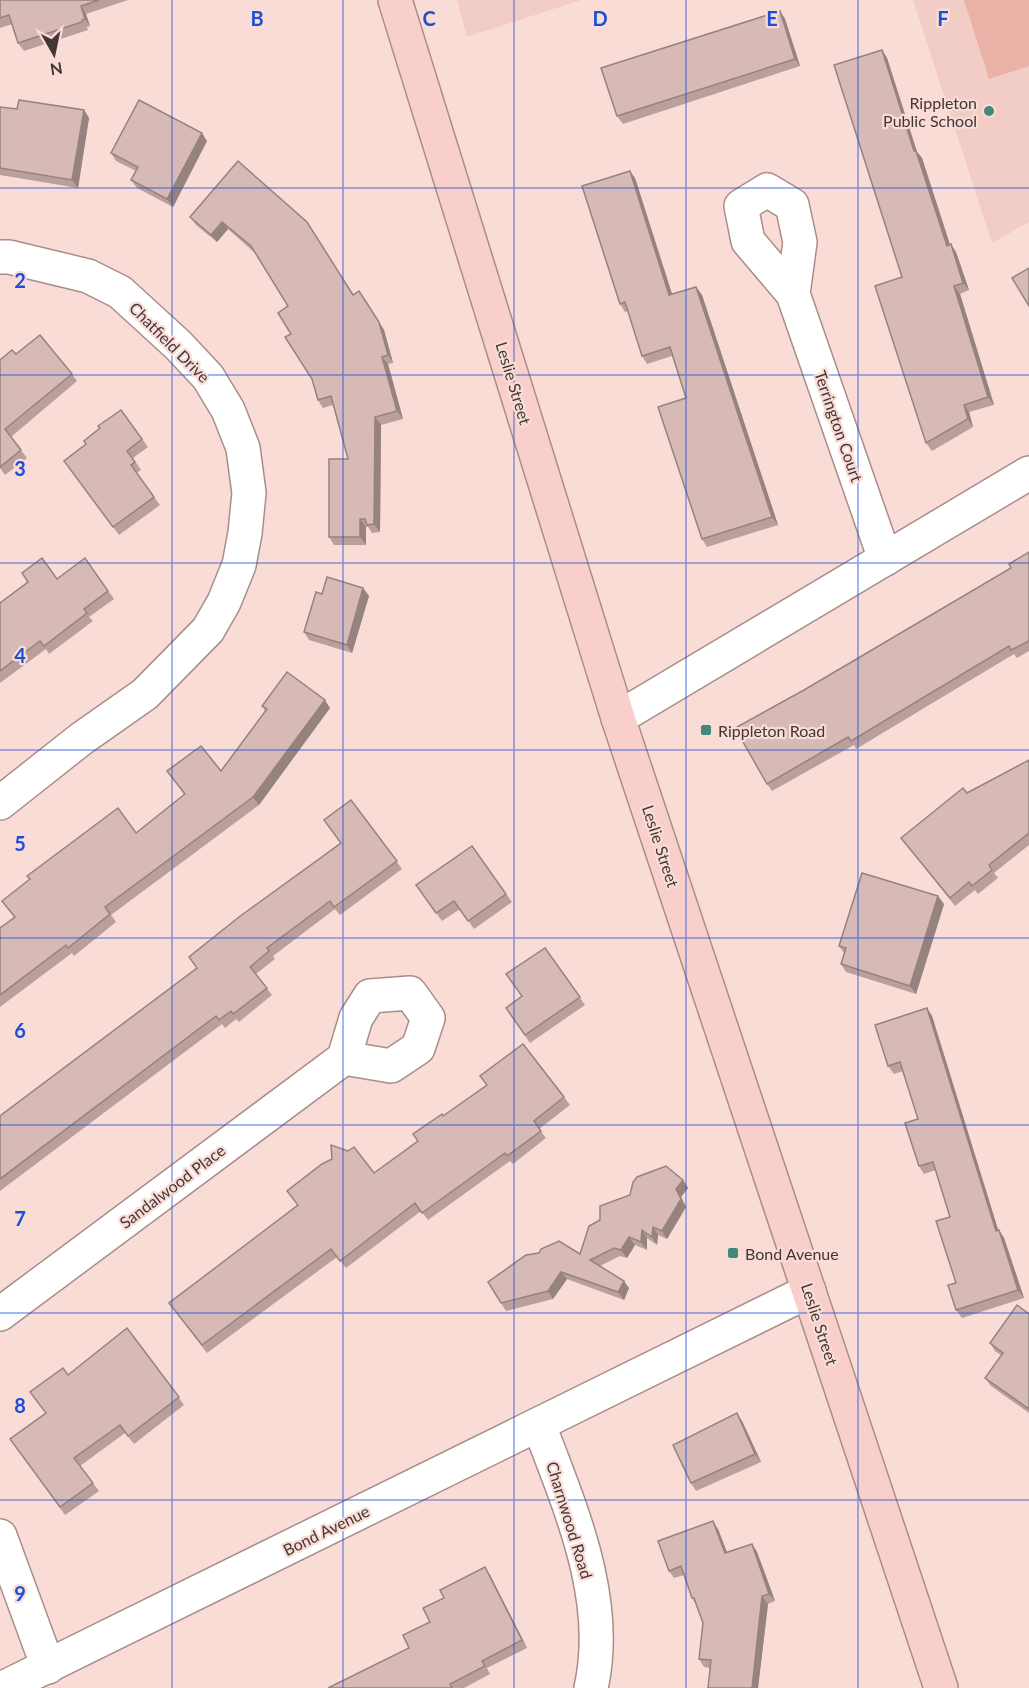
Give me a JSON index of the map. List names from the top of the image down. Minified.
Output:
{"streets":{"main road":["Leslie Street"],"street":["Chatfield Drive","Terrington Court","Sandalwood Place","Charnwood Road","Bond Avenue"]},"crossings":[["Leslie Street","Bond Avenue"],["Charnwood Road","Bond Avenue"]],"places":{"other":["Rippleton Public School"],"transit":["Rippleton Road","Bond Avenue"]},"north":"bottom","grid":{"columns":["B","C","D","E","F"],"rows":["2","3","4","5","6","7","8","9"]}}
